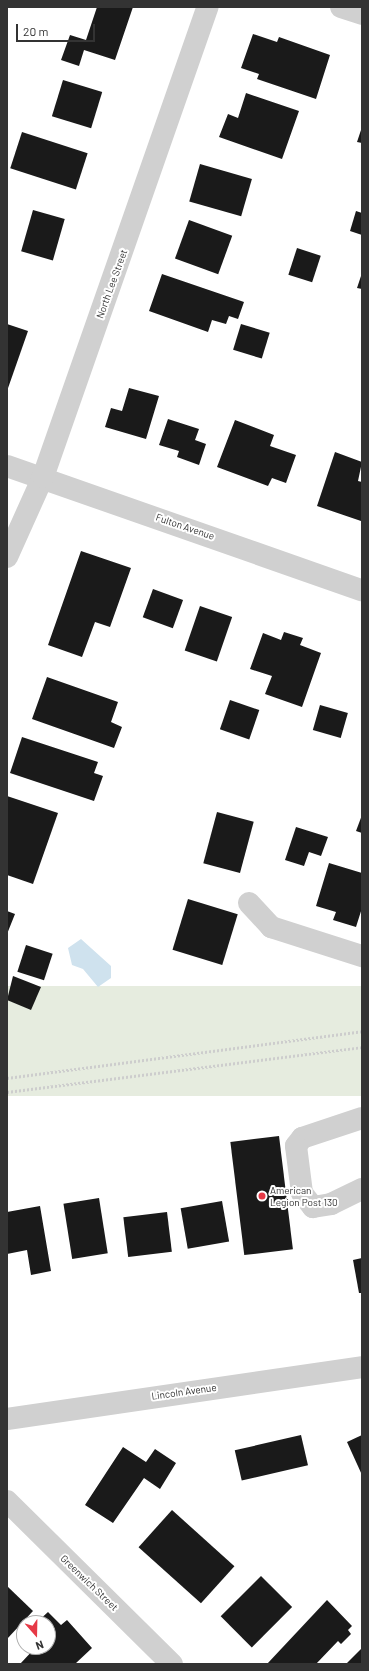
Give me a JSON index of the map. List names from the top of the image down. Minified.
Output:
{"streets":{"street":["North Lee Street","Fulton Avenue","Lincoln Avenue","Greenwich Street"]},"crossings":[["North Lee Street","Fulton Avenue"]],"places":["American Legion Post 130"],"scale_bar":"20 m","north":"bottom"}
